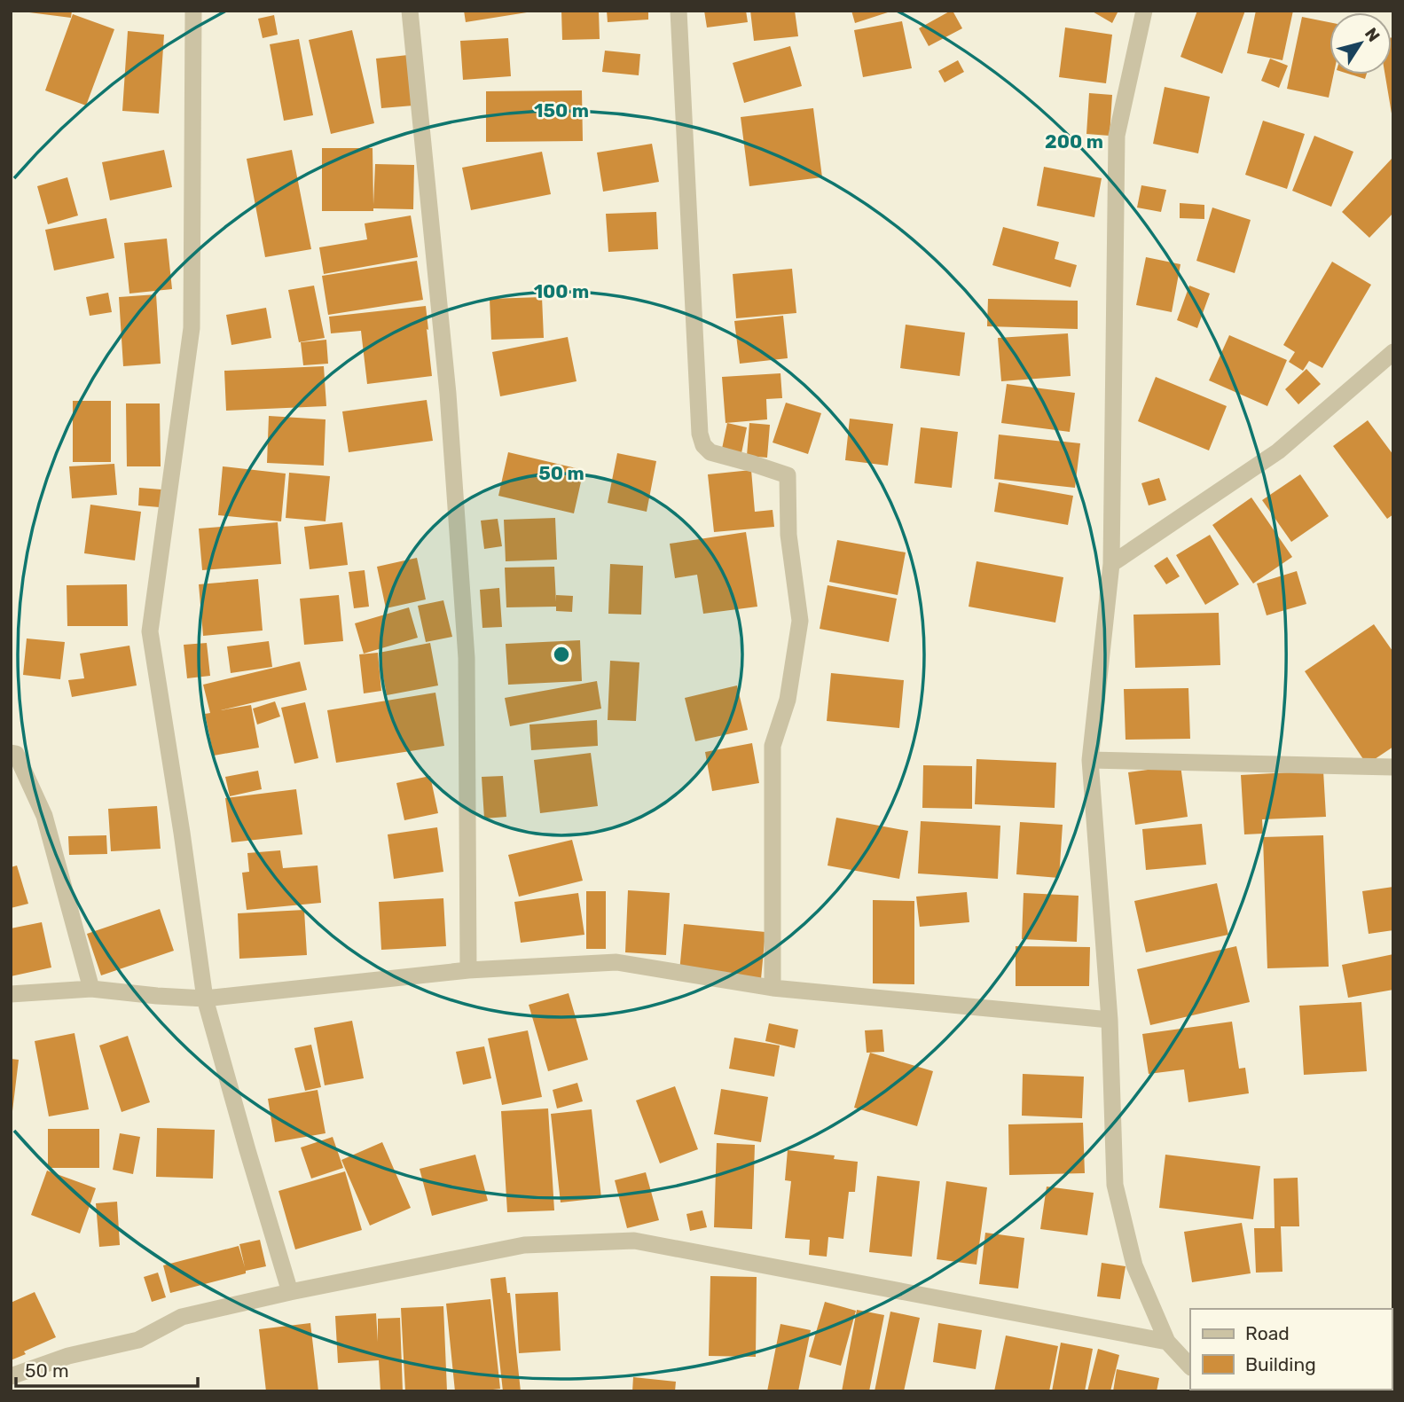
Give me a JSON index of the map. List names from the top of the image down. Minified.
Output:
{"legend":["Road","Building"],"scale_bar":"50 m","north":"top right","rings":["150 m","200 m","100 m","50 m"]}
